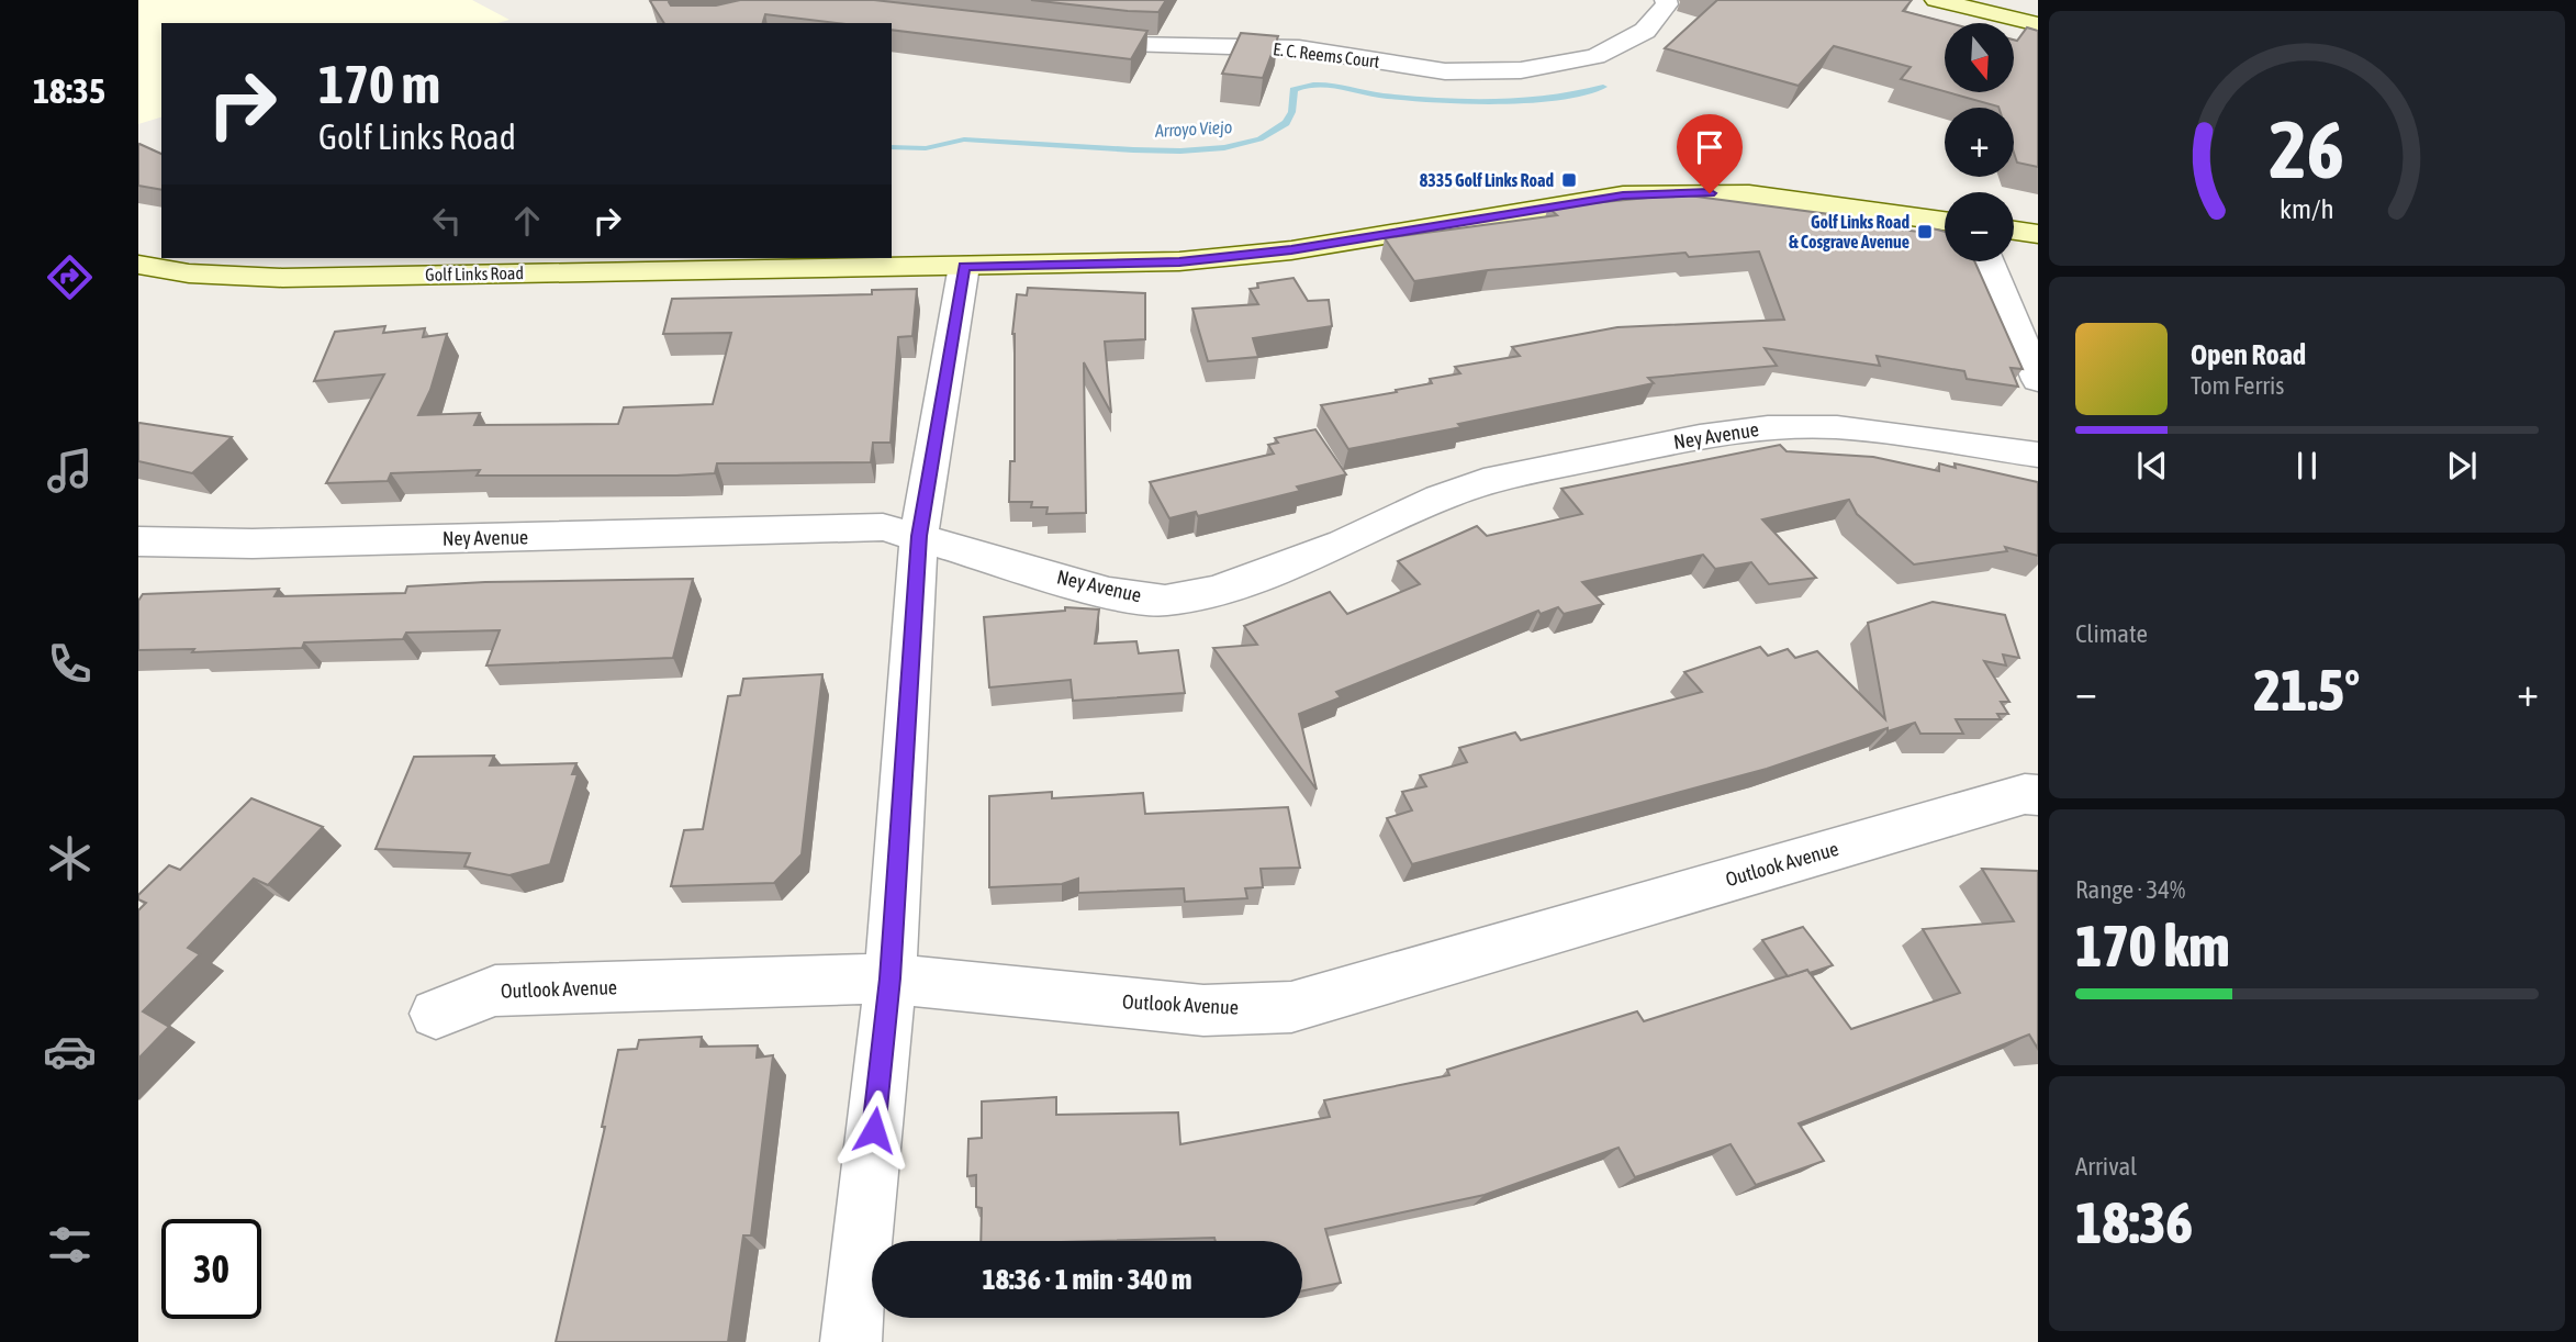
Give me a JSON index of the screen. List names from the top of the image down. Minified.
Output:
{"streets":{"street":["E. C. Reems Court","Golf Links Road","Ney Avenue","Outlook Avenue"]},"water":["Arroyo Viejo"],"places":{"transit":["8335 Golf Links Road","Golf Links Road & Cosgrave Avenue"]},"north":"bottom","page":{"tabs":"18:35","map_buttons":["+","−"],"turn":["170 m","Golf Links Road"],"song":["Open Road","Tom Ferris"],"tile":["Climate",["Range · 34%","170 km"],["Arrival","18:36"]],"heat":["−","21.5°","+"],"limit":"30","trip":"18:36 · 1 min · 340 m","gauge":["26","km/h"]}}
